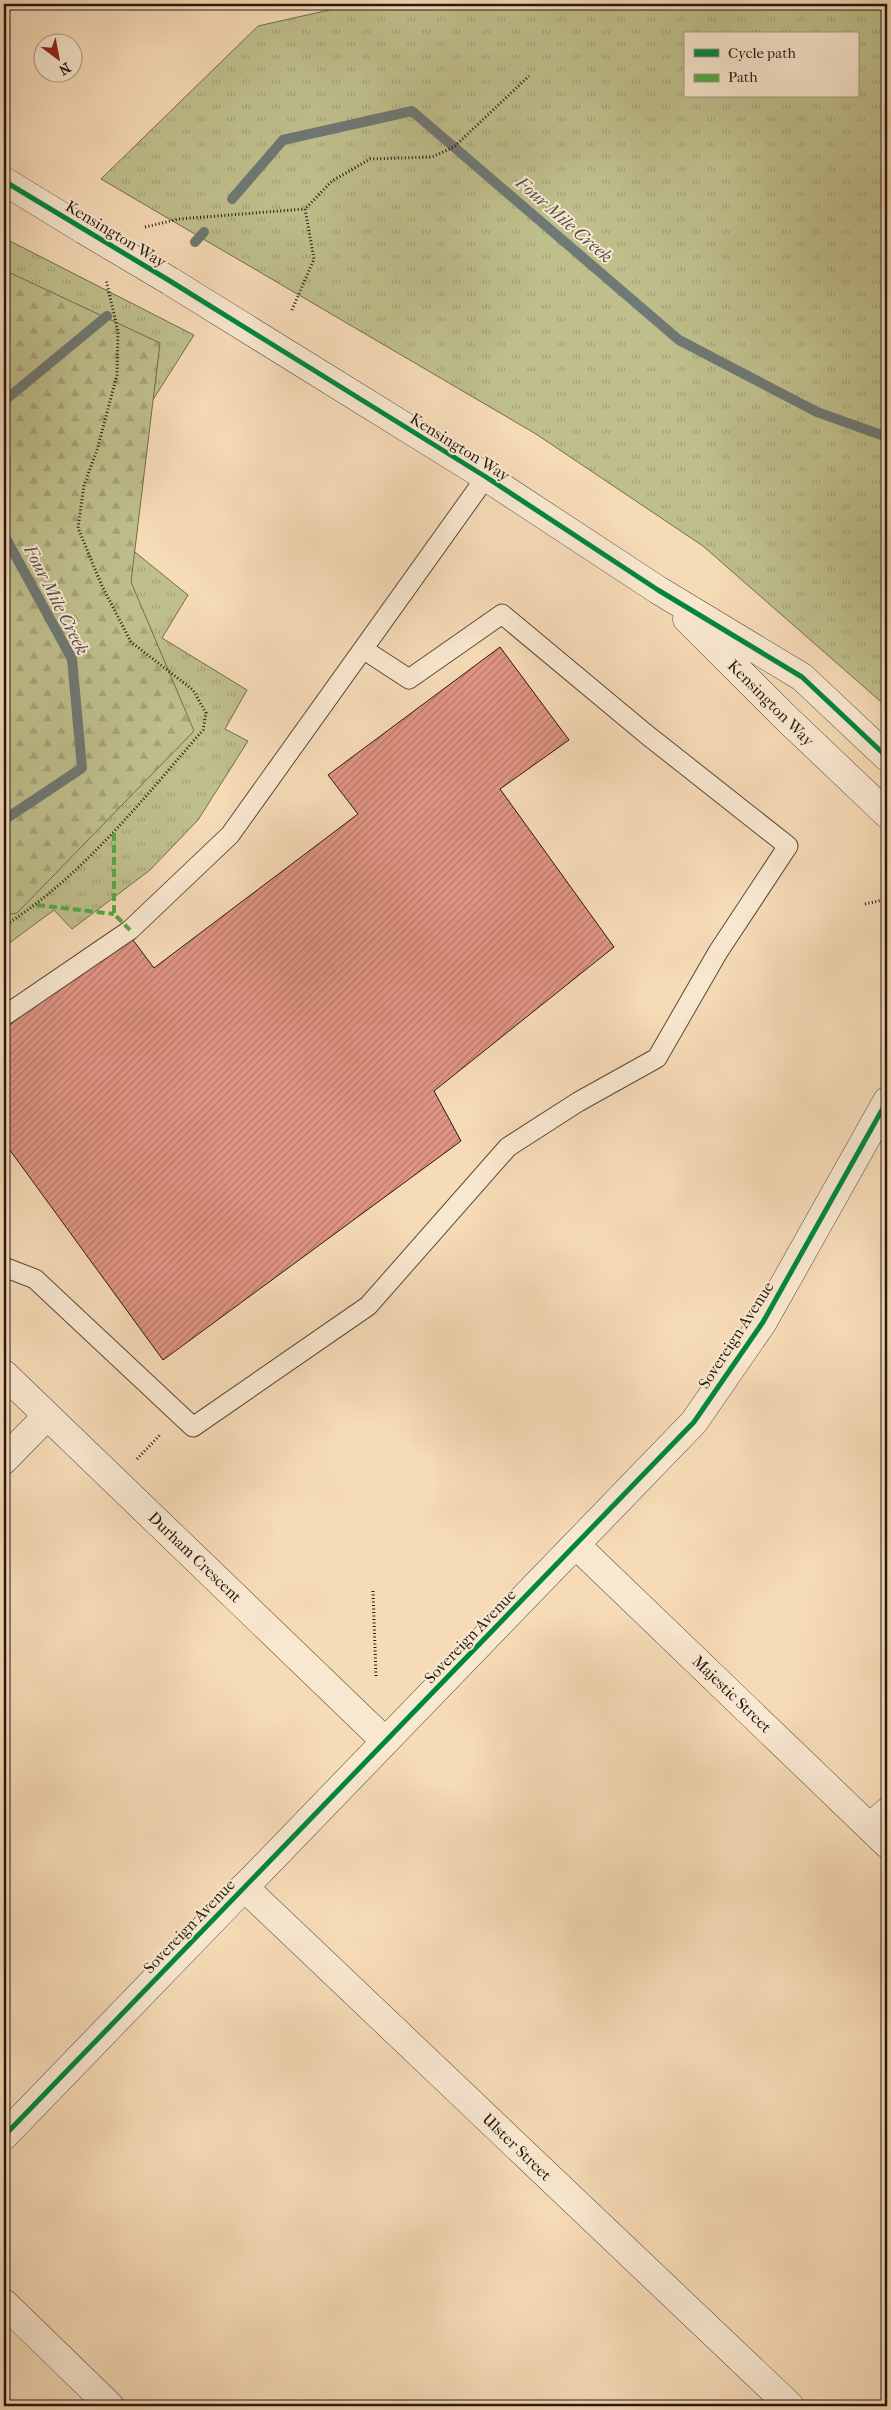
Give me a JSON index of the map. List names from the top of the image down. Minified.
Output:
{"streets":{"street":["Kensington Way","Sovereign Avenue","Durham Crescent","Majestic Street","Ulster Street"]},"crossings":[["Sovereign Avenue","Durham Crescent"],["Sovereign Avenue","Majestic Street"],["Sovereign Avenue","Ulster Street"]],"water":["Four Mile Creek"],"legend":["Cycle path","Path"],"north":"bottom right"}
